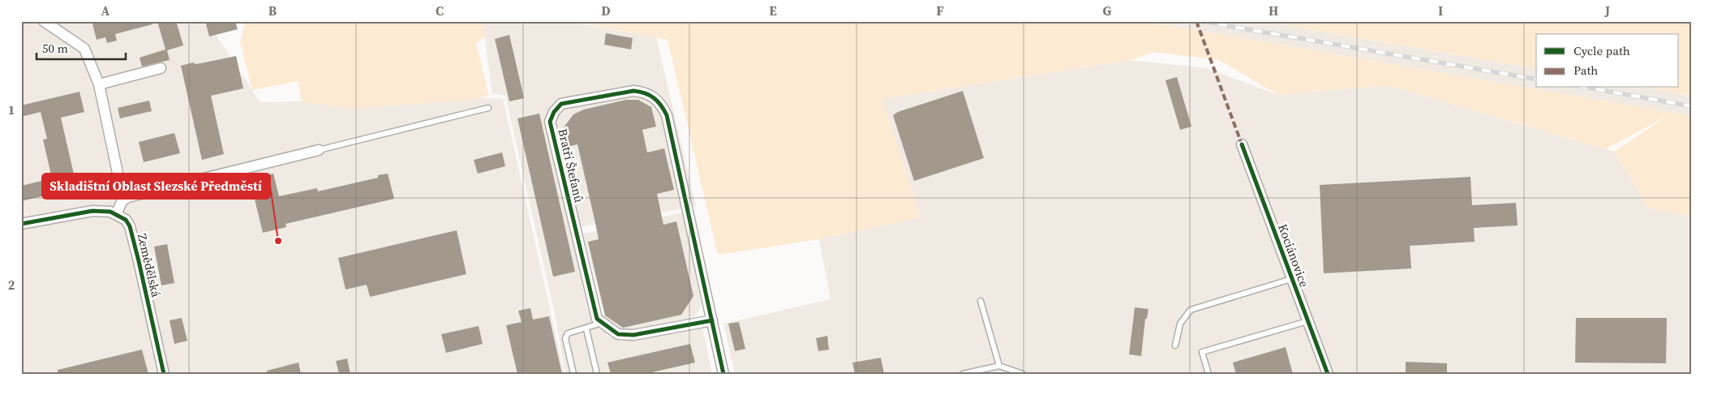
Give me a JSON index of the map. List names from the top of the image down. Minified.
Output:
{"streets":{"street":["Bratří Štefanů","Kociánovice","Zemědělská"]},"places":["Skladištní Oblast Slezské Předměstí"],"legend":["Cycle path","Path"],"scale_bar":"50 m","grid":{"columns":["A","B","C","D","E","F","G","H","I","J"],"rows":["1","2"]}}
